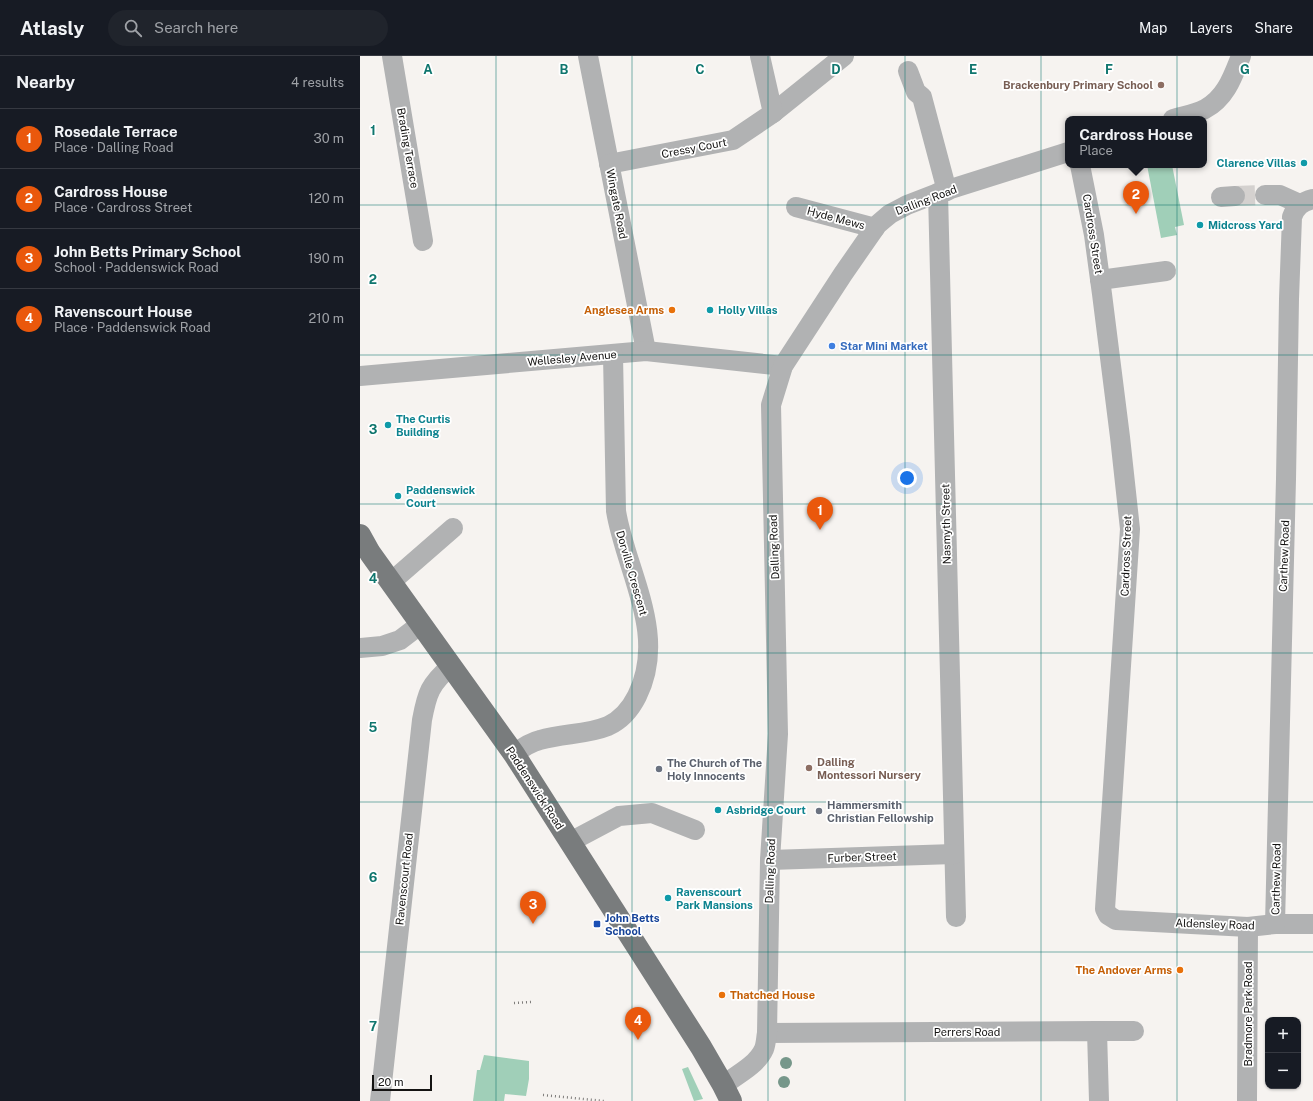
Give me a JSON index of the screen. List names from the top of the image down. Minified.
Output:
{"streets":{"main road":["Dalling Road","Paddenswick Road"],"street":["Brading Terrace","Cressy Court","Wingate Road","Hyde Mews","Cardross Street","Wellesley Avenue","Nasmyth Street","Carthew Road","Dorville Crescent","Furber Street","Ravenscourt Road","Aldensley Road","Bradmore Park Road","Perrers Road"]},"crossings":[["Cressy Court","Wingate Road"],["Dalling Road","Hyde Mews"],["Dalling Road","Wellesley Avenue"],["Dalling Road","Nasmyth Street"],["Dalling Road","Paddenswick Road"],["Dalling Road","Furber Street"],["Dalling Road","Perrers Road"],["Wingate Road","Wellesley Avenue"],["Cardross Street","Aldensley Road"],["Wellesley Avenue","Dorville Crescent"],["Nasmyth Street","Furber Street"],["Carthew Road","Aldensley Road"],["Dorville Crescent","Paddenswick Road"],["Paddenswick Road","Ravenscourt Road"],["Aldensley Road","Bradmore Park Road"]],"places":{"other":["Brackenbury Primary School","Clarence Villas","Midcross Yard","Anglesea Arms","Holly Villas","Star Mini Market","The Curtis Building","Paddenswick Court","Dalling Montessori Nursery","The Church of The Holy Innocents","Asbridge Court","Hammersmith Christian Fellowship","Ravenscourt Park Mansions","The Andover Arms","Thatched House"],"transit":["John Betts School"]},"scale_bar":"20 m","page":{"header":"Atlasly","search":"Search here","nav":["Map","Layers","Share"],"heading":["Nearby","4 results"],"list":[{"mark":"1","name":"Rosedale Terrace","note":"Place · Dalling Road","value":"30 m"},{"mark":"2","name":"Cardross House","note":"Place · Cardross Street","value":"120 m"},{"mark":"3","name":"John Betts Primary School","note":"School · Paddenswick Road","value":"190 m"},{"mark":"4","name":"Ravenscourt House","note":"Place · Paddenswick Road","value":"210 m"}],"popup":["Cardross House","Place"],"pins":["2","1","3","4"],"map_buttons":["+","−"],"scale":"20 m"},"grid":{"columns":["A","B","C","D","E","F","G"],"rows":["1","2","3","4","5","6","7"]}}
